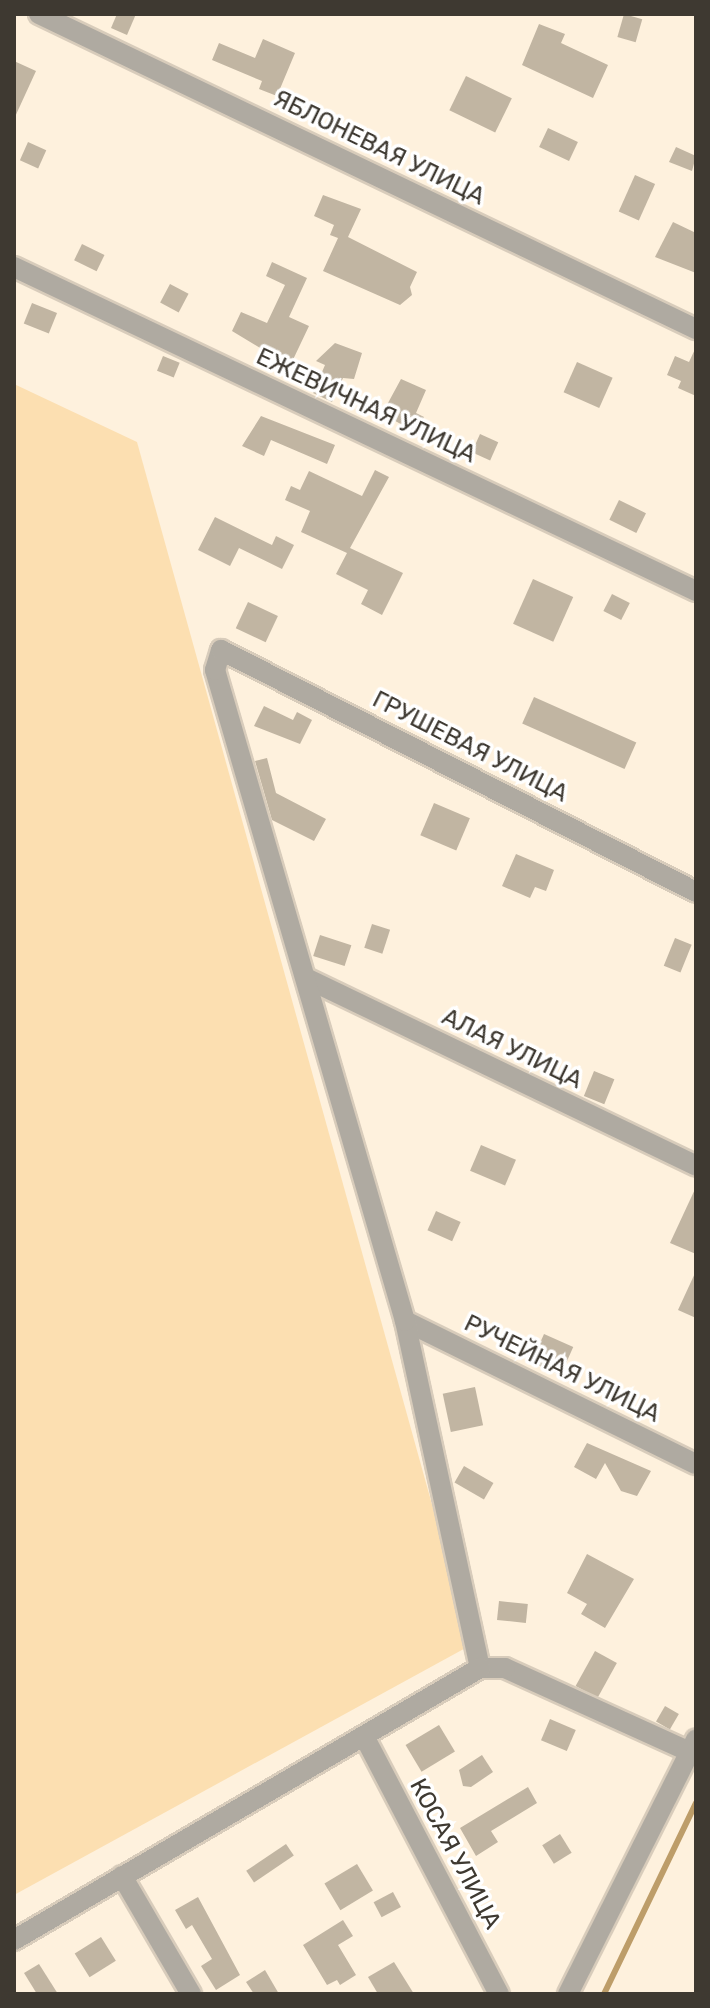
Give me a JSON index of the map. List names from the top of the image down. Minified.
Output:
{"streets":{"street":["ЯБЛОНЕВАЯ УЛИЦА","ЕЖЕВИЧНАЯ УЛИЦА","ГРУШЕВАЯ УЛИЦА","АЛАЯ УЛИЦА","РУЧЕЙНАЯ УЛИЦА","КОСАЯ УЛИЦА"]},"crossings":[["ГРУШЕВАЯ УЛИЦА","АЛАЯ УЛИЦА"]]}
